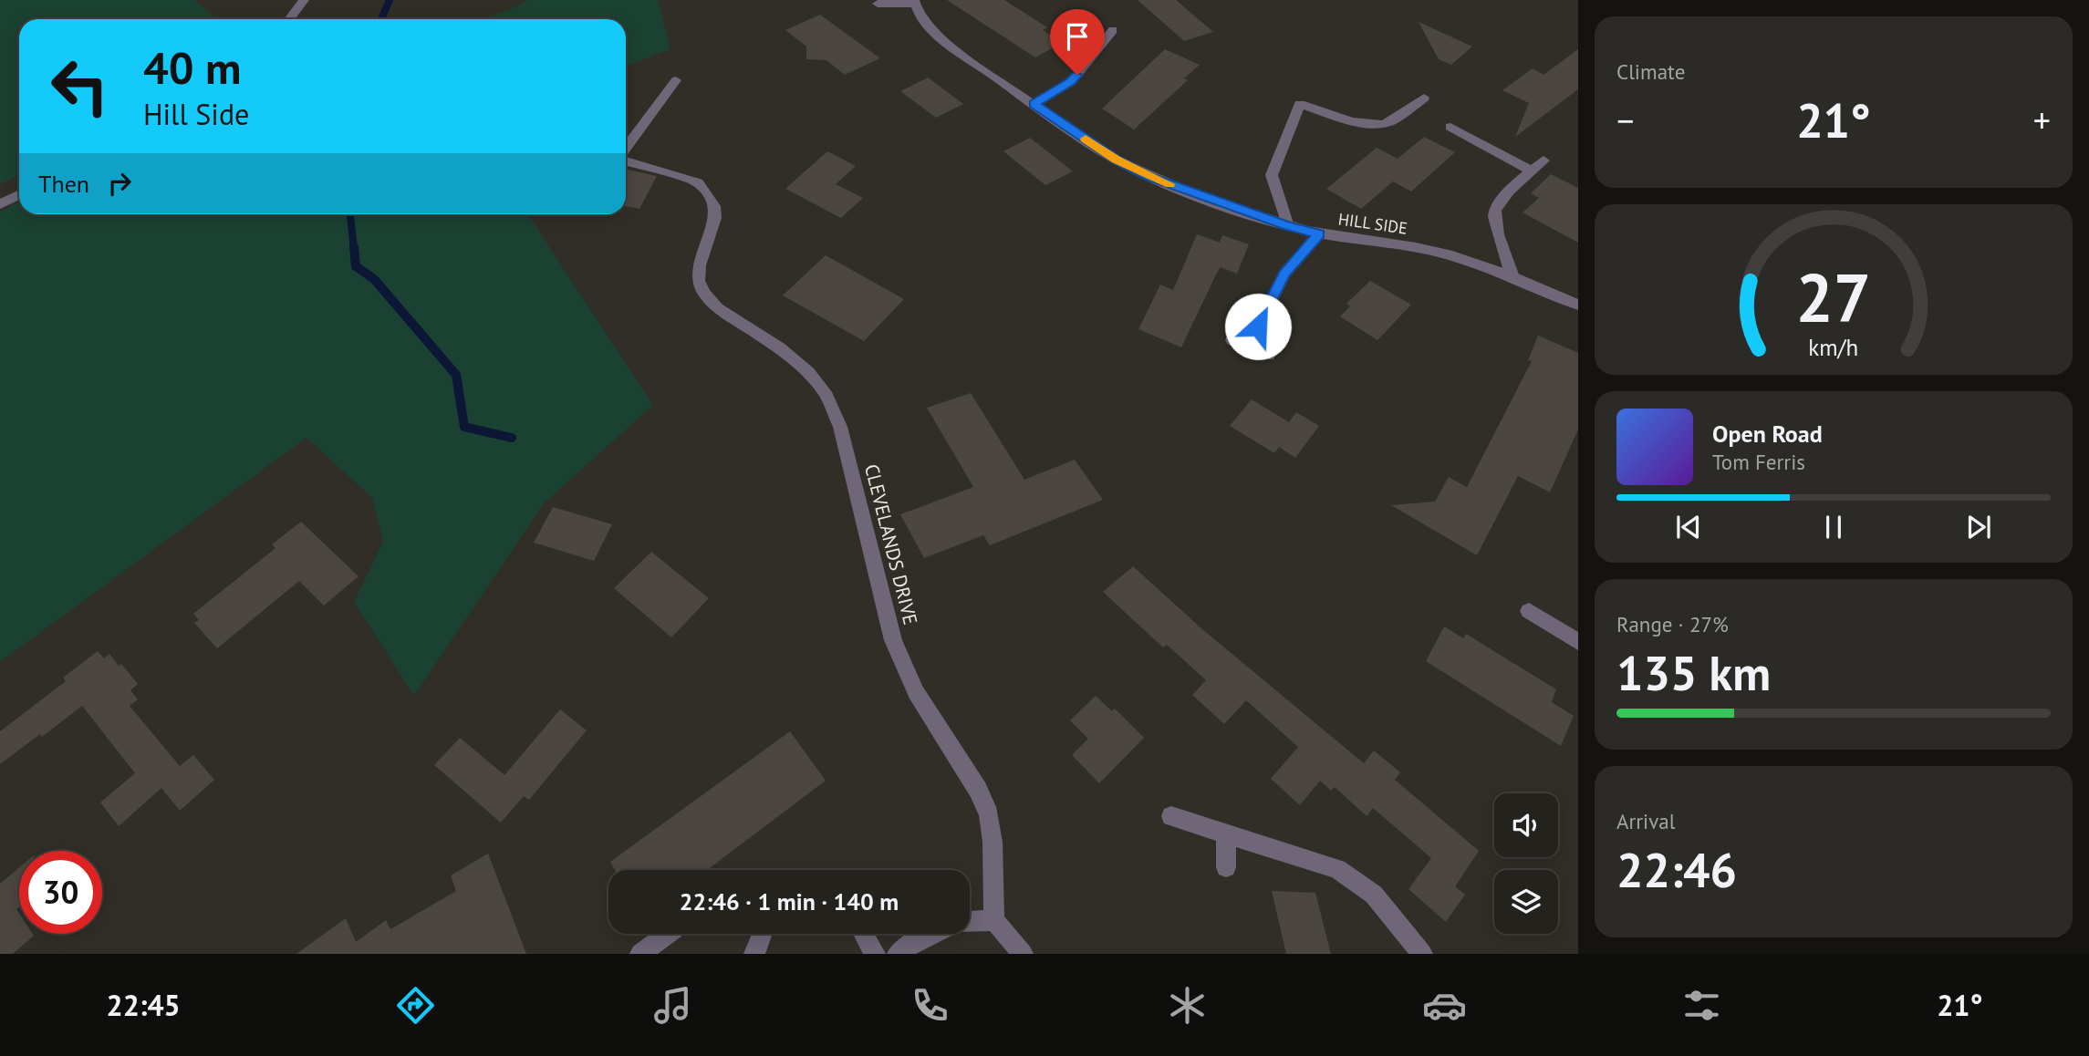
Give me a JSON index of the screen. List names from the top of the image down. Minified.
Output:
{"streets":{"street":["HILL SIDE","CLEVELANDS DRIVE"]},"page":{"tile":["Climate",["Range · 27%","135 km"],["Arrival","22:46"]],"turn":["40 m","Hill Side"],"heat":["−","21°","+"],"then":"Then","song":["Open Road","Tom Ferris"],"limit":"30","trip":"22:46 · 1 min · 140 m","tabs":["22:45","21°"],"gauge":["27","km/h"]}}
